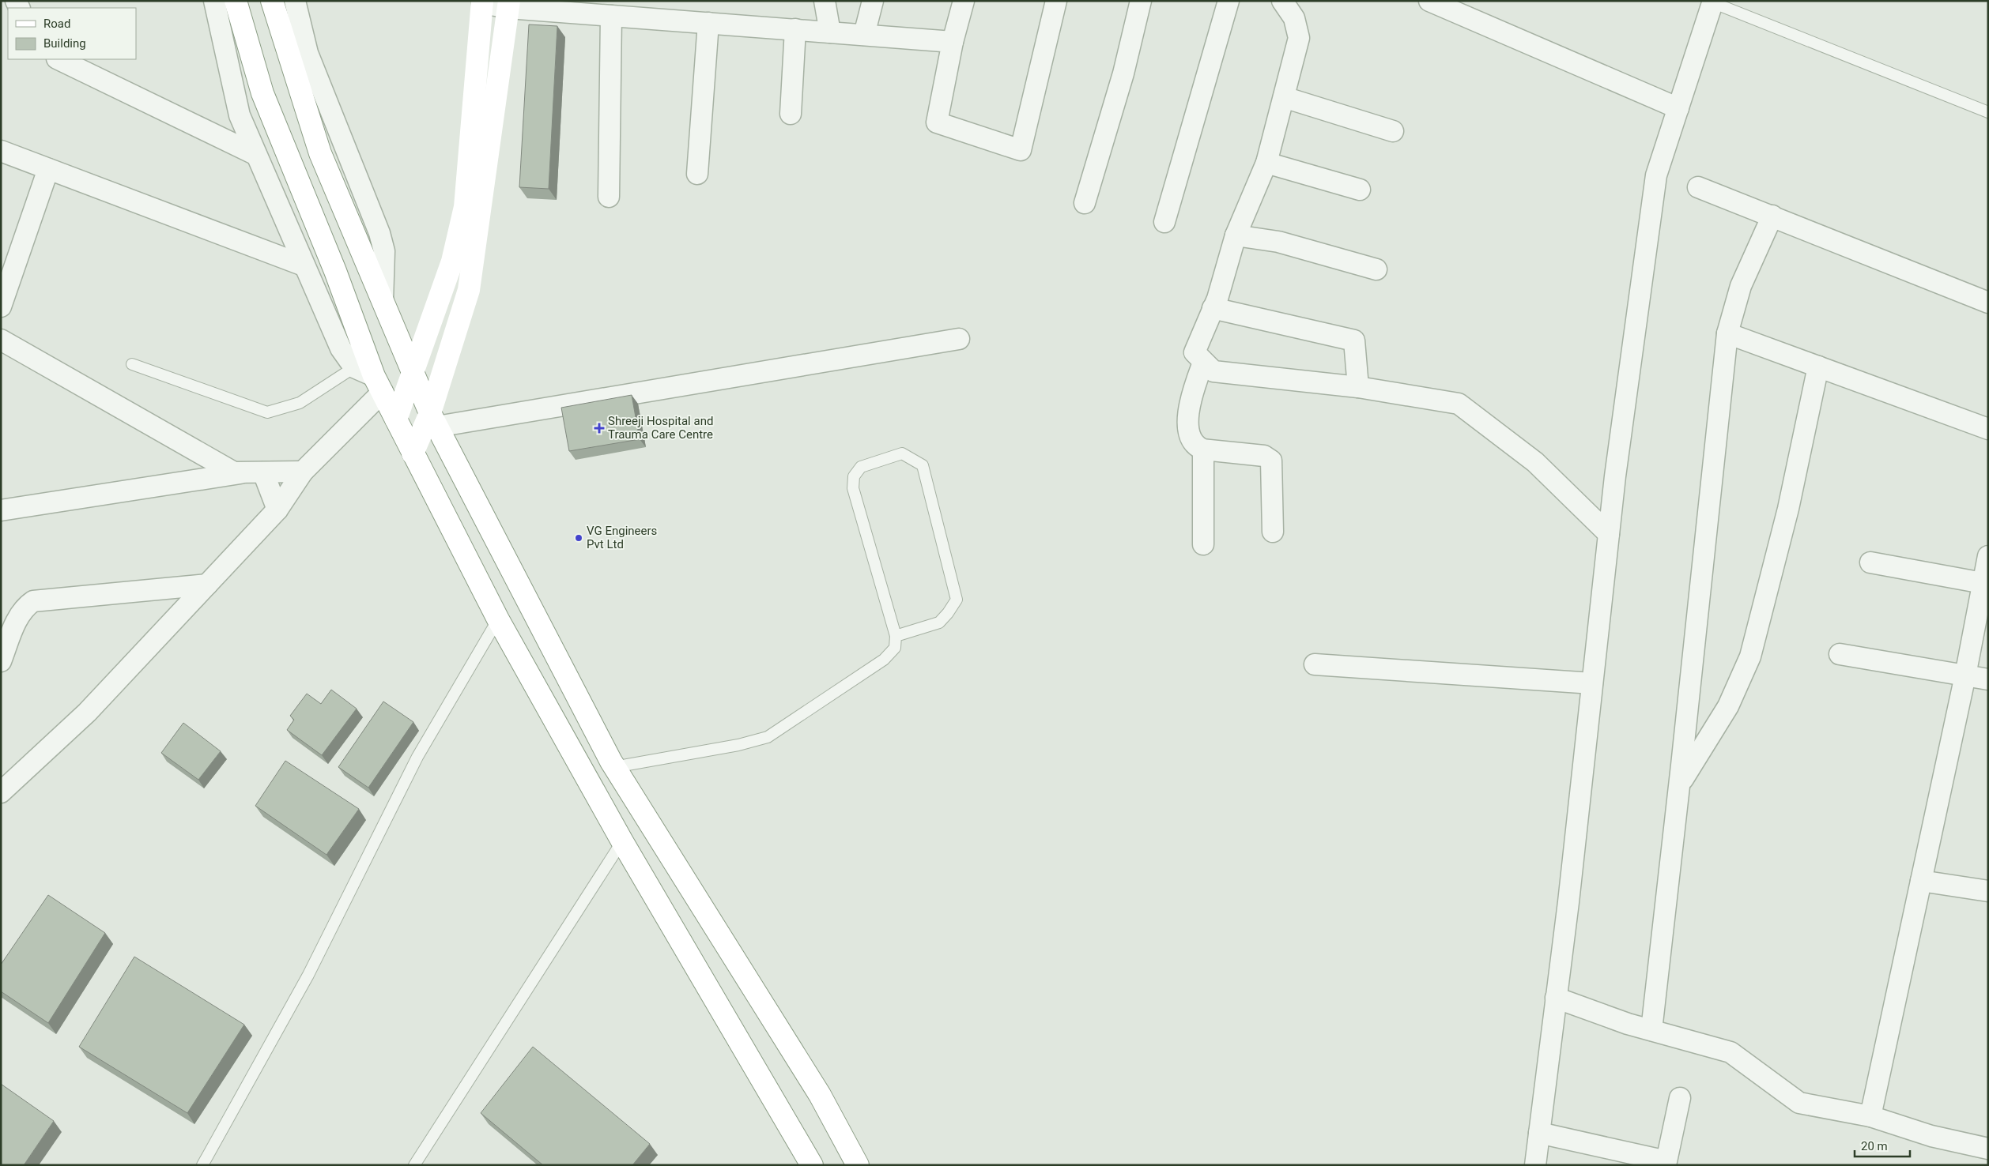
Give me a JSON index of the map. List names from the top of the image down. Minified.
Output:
{"places":{"health":["Shreeji Hospital and Trauma Care Centre"],"other":["VG Engineers Pvt Ltd"]},"legend":["Road","Building"],"scale_bar":"20 m"}
